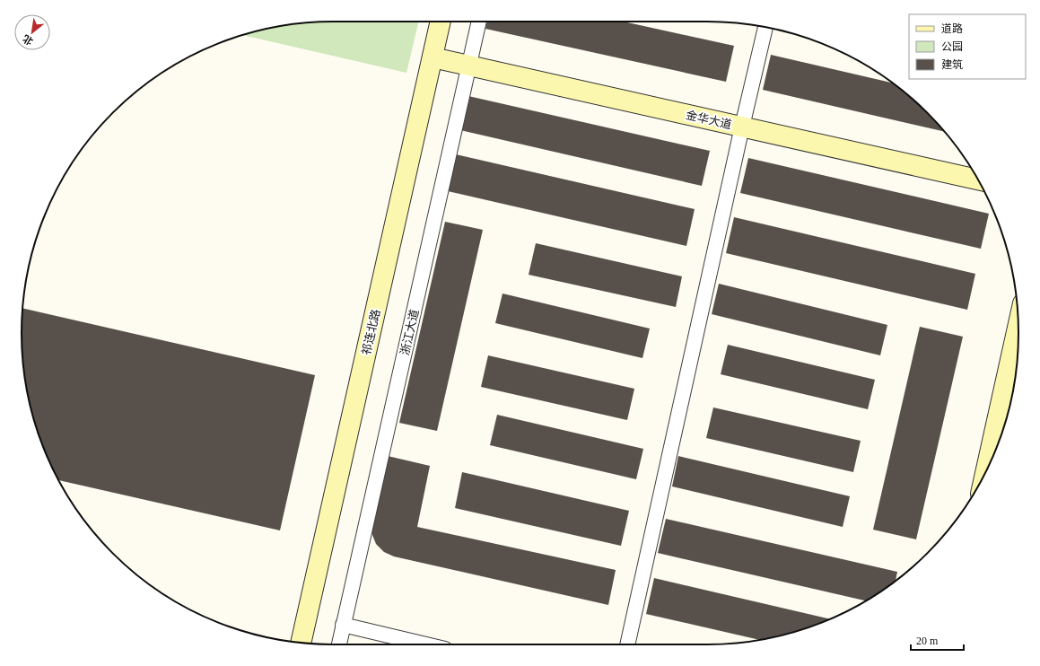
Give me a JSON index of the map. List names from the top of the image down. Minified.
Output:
{"streets":{"street":["金华大道","祁连北路","浙江大道"]},"crossings":[["金华大道","祁连北路"],["金华大道","浙江大道"]],"legend":["道路","公园","建筑"],"scale_bar":"20 m","north":"bottom left"}
